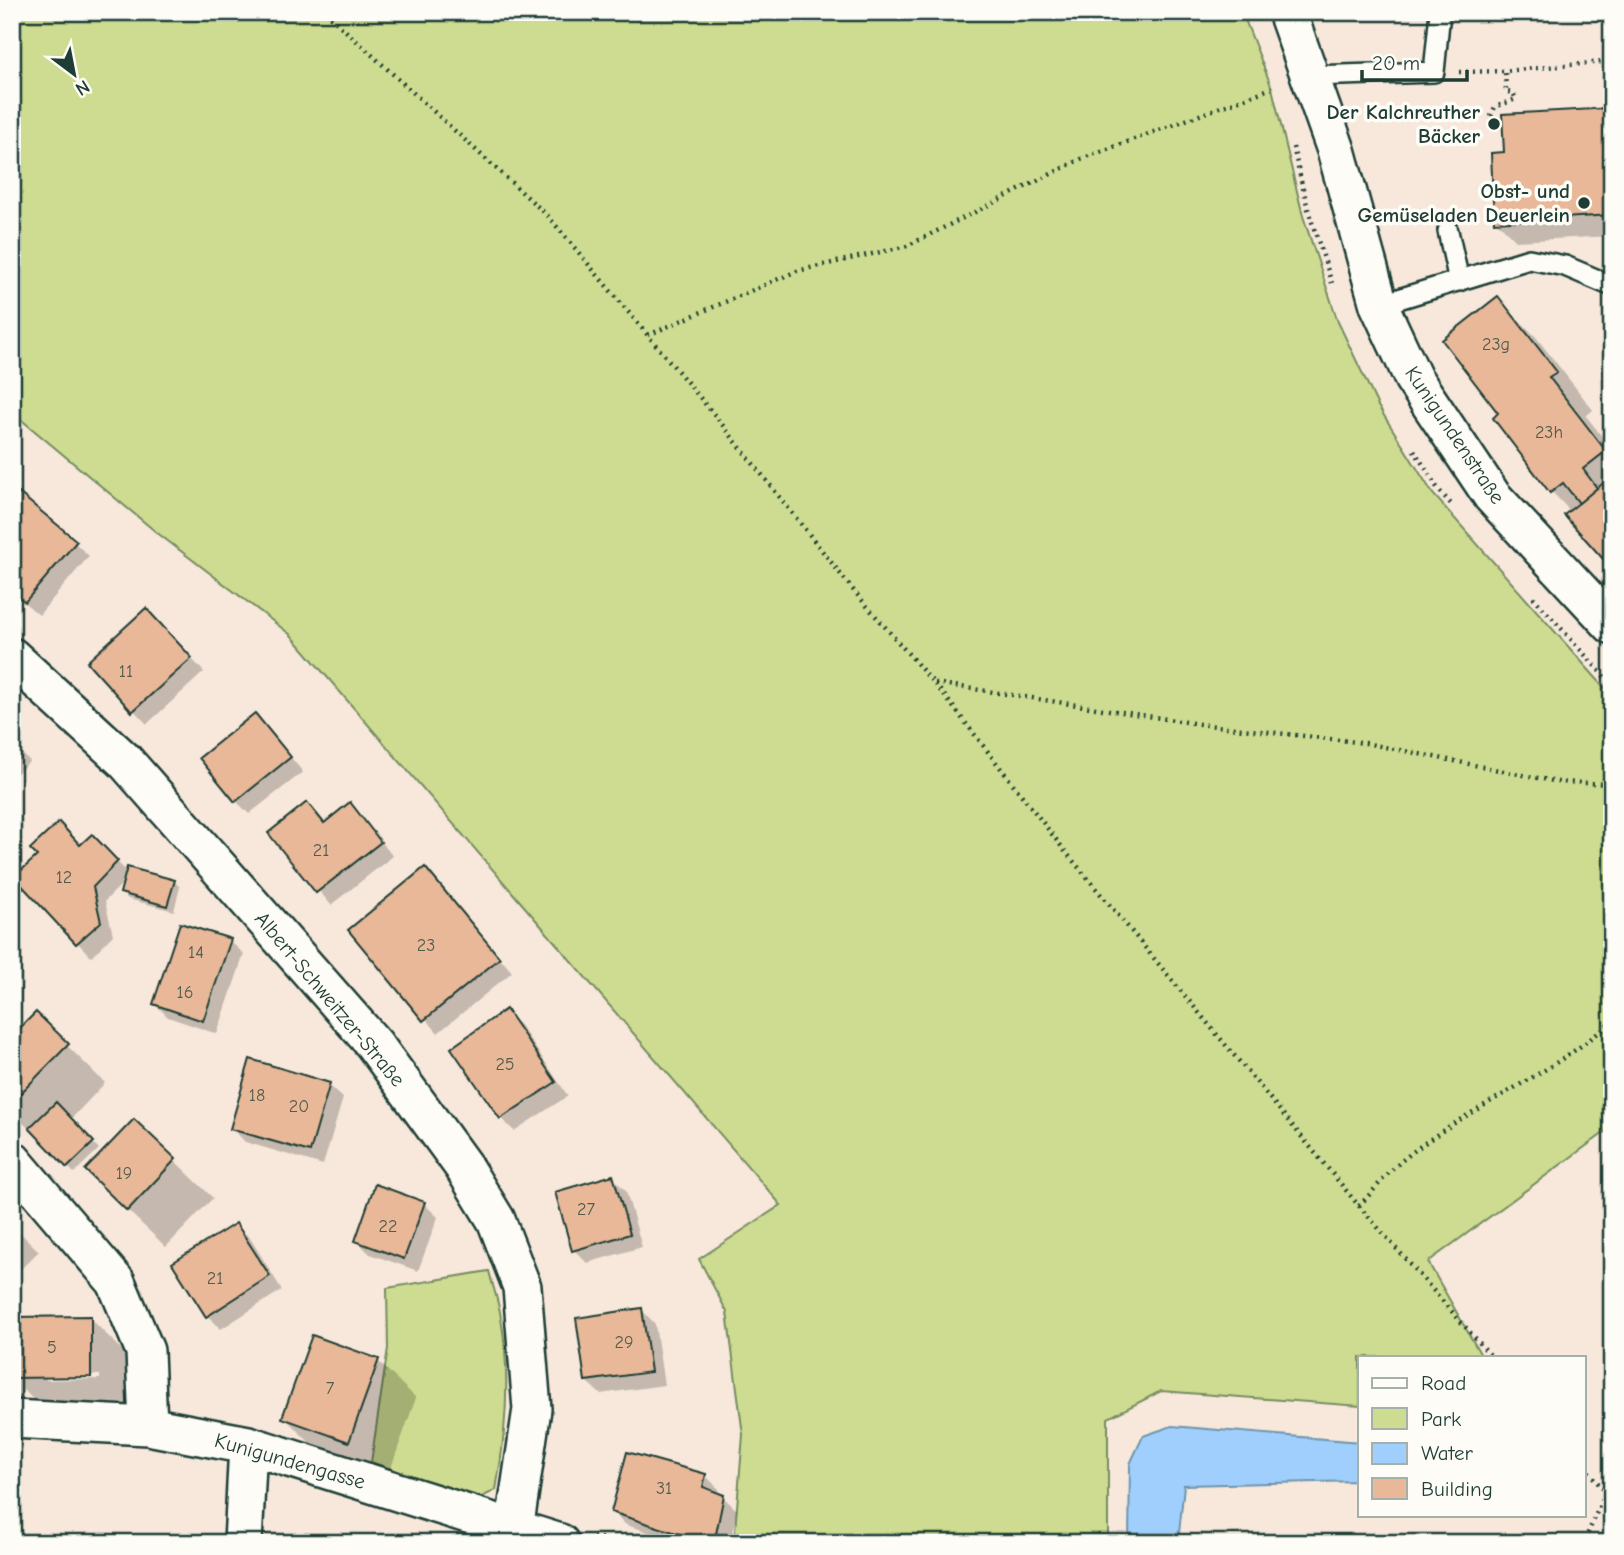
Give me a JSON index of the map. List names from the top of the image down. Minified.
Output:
{"streets":{"street":["Kunigundenstraße","Albert-Schweitzer-Straße","Kunigundengasse"]},"crossings":[["Albert-Schweitzer-Straße","Kunigundengasse"]],"places":["Der Kalchreuther Bäcker","Obst- und Gemüseladen Deuerlein"],"house_numbers":["23g","23h","11","21","12","23","14","16","25","18","20","19","27","22","21","29","5","7","31"],"legend":["Road","Park","Water","Building"],"scale_bar":"20 m","north":"bottom right"}
